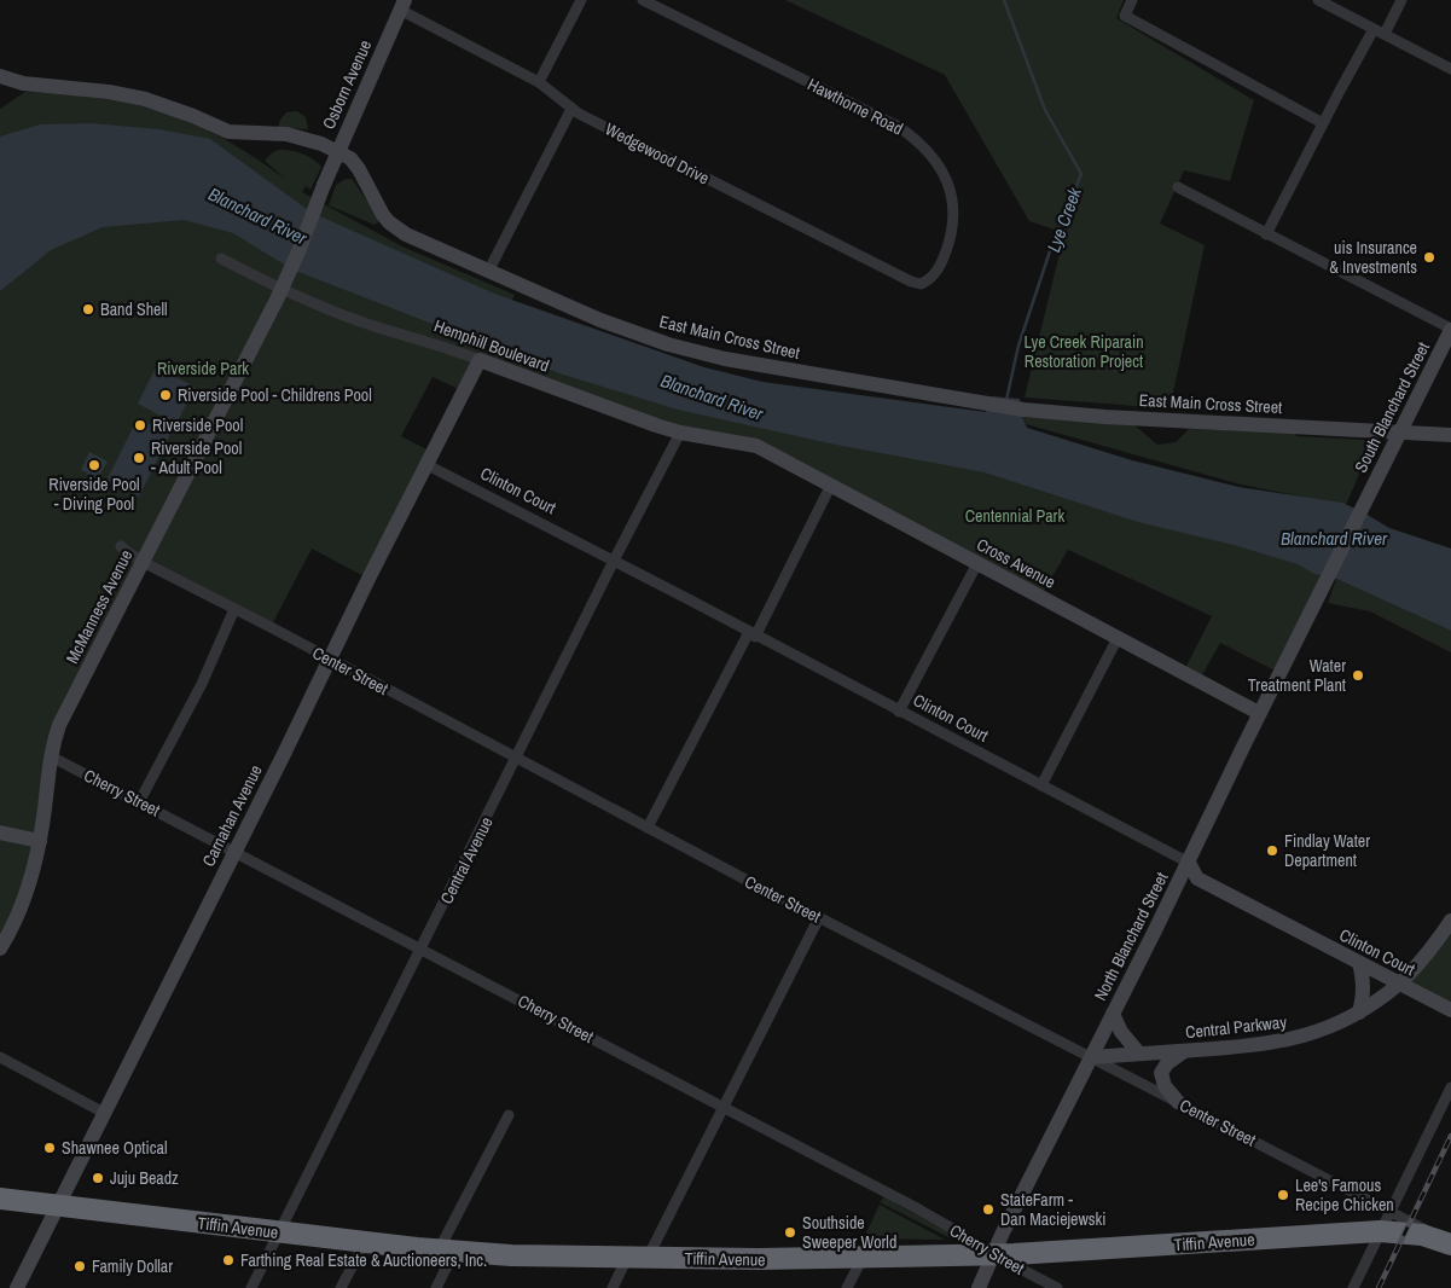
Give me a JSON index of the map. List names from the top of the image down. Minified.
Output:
{"streets":{"highway":["Tiffin Avenue"],"main road":["Osborn Avenue","East Main Cross Street","Hemphill Boulevard","South Blanchard Street","Clinton Court","Cross Avenue","McManness Avenue","Carnahan Avenue","North Blanchard Street","Central Parkway"],"street":["Hawthorne Road","Wedgewood Drive","Center Street","Cherry Street","Central Avenue"]},"crossings":[["Osborn Avenue","Wedgewood Drive"],["Osborn Avenue","East Main Cross Street"],["Osborn Avenue","McManness Avenue"],["Hawthorne Road","Wedgewood Drive"],["East Main Cross Street","South Blanchard Street"],["Hemphill Boulevard","Cross Avenue"],["Hemphill Boulevard","Carnahan Avenue"],["Hemphill Boulevard","Central Avenue"],["South Blanchard Street","North Blanchard Street"],["Clinton Court","Carnahan Avenue"],["Clinton Court","Central Avenue"],["Clinton Court","North Blanchard Street"],["Clinton Court","Central Parkway"],["Cross Avenue","North Blanchard Street"],["McManness Avenue","Center Street"],["McManness Avenue","Cherry Street"],["Center Street","Carnahan Avenue"],["Center Street","Central Avenue"],["Center Street","North Blanchard Street"],["Center Street","Central Parkway"],["Center Street","Tiffin Avenue"],["Cherry Street","Carnahan Avenue"],["Cherry Street","Central Avenue"],["Cherry Street","North Blanchard Street"],["Cherry Street","Tiffin Avenue"],["Carnahan Avenue","Tiffin Avenue"],["Central Avenue","Tiffin Avenue"],["North Blanchard Street","Central Parkway"],["North Blanchard Street","Tiffin Avenue"]],"water":["Blanchard River","Lye Creek"],"parks":["Lye Creek Riparain Restoration Project","Riverside Park","Centennial Park"],"places":["uis Insurance & Investments","Band Shell","Riverside Pool - Childrens Pool","Riverside Pool","Riverside Pool - Adult Pool","Riverside Pool - Diving Pool","Water Treatment Plant","Findlay Water Department","Shawnee Optical","Juju Beadz","Lee's Famous Recipe Chicken","StateFarm - Dan Maciejewski","Southside Sweeper World","Farthing Real Estate & Auctioneers, Inc.","Family Dollar"]}
